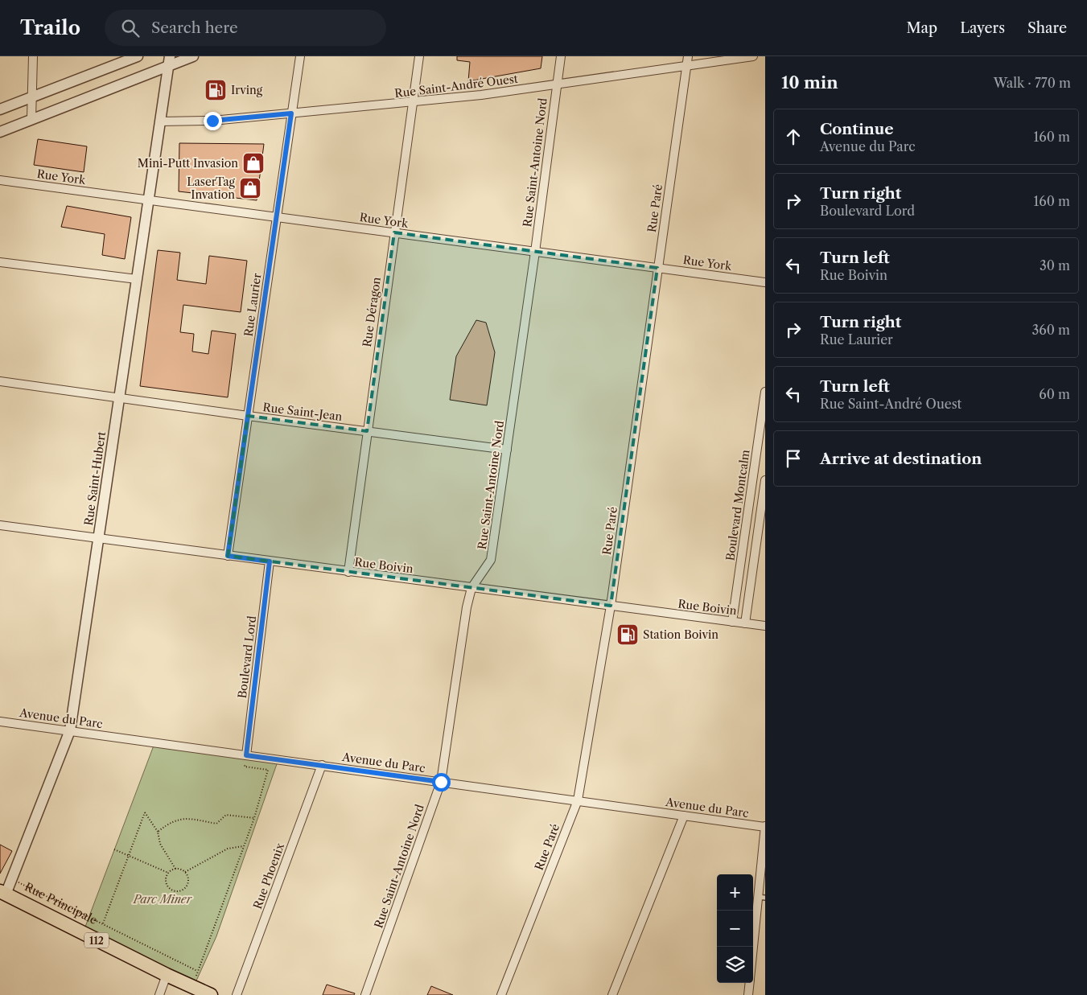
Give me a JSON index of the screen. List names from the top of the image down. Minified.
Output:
{"streets":{"main road":["Rue Principale","112"],"street":["Rue Saint-André Ouest","Rue Saint-Antoine Nord","Rue York","Rue Paré","Rue Laurier","Rue Déragon","Rue Saint-Jean","Rue Saint-Hubert","Boulevard Montcalm","Rue Boivin","Boulevard Lord","Avenue du Parc","Rue Phoenix"]},"crossings":[["Rue Saint-André Ouest","Rue Saint-Antoine Nord"],["Rue Saint-André Ouest","Rue Paré"],["Rue Saint-André Ouest","Rue Laurier"],["Rue Saint-André Ouest","Rue Déragon"],["Rue Saint-André Ouest","Rue Saint-Hubert"],["Rue Saint-Antoine Nord","Rue York"],["Rue Saint-Antoine Nord","Rue Saint-Jean"],["Rue Saint-Antoine Nord","Rue Boivin"],["Rue Saint-Antoine Nord","Avenue du Parc"],["Rue York","Rue Paré"],["Rue York","Rue Laurier"],["Rue York","Rue Déragon"],["Rue York","Rue Saint-Hubert"],["Rue Paré","Rue Boivin"],["Rue Paré","Avenue du Parc"],["Rue Laurier","Rue Saint-Jean"],["Rue Laurier","Rue Boivin"],["Rue Déragon","Rue Saint-Jean"],["Rue Déragon","Rue Boivin"],["Rue Saint-Jean","Rue Saint-Hubert"],["Rue Saint-Hubert","Rue Boivin"],["Rue Saint-Hubert","Avenue du Parc"],["Rue Saint-Hubert","Rue Principale"],["Boulevard Montcalm","Rue Boivin"],["Rue Boivin","Boulevard Lord"],["Boulevard Lord","Avenue du Parc"],["Avenue du Parc","Rue Phoenix"]],"parks":["Parc Miner"],"places":{"fuel station":["Irving","Station Boivin"],"shop":["Mini-Putt Invasion","LaserTag Invation"]},"page":{"header":"Trailo","search":"Search here","nav":["Map","Layers","Share"],"heading":["10 min","Walk · 770 m"],"list":[["Continue","Avenue du Parc","160 m"],["Turn right","Boulevard Lord","160 m"],["Turn left","Rue Boivin","30 m"],["Turn right","Rue Laurier","360 m"],["Turn left","Rue Saint-André Ouest","60 m"],"Arrive at destination"],"map_buttons":["+","−"]}}
